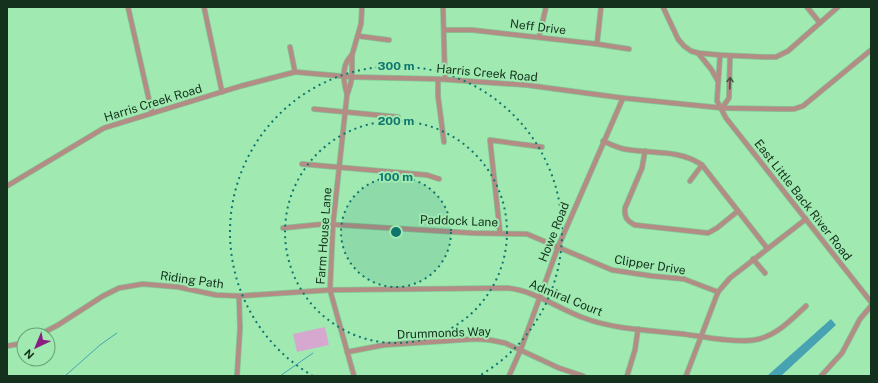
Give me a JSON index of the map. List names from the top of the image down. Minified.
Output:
{"streets":{"street":["Neff Drive","Harris Creek Road","East Little Back River Road","Paddock Lane","Howe Road","Farm House Lane","Clipper Drive","Riding Path","Admiral Court","Drummonds Way"]},"crossings":[["Harris Creek Road","East Little Back River Road"],["Harris Creek Road","Howe Road"],["Harris Creek Road","Farm House Lane"],["Paddock Lane","Howe Road"],["Paddock Lane","Farm House Lane"],["Paddock Lane","Clipper Drive"],["Howe Road","Clipper Drive"],["Howe Road","Admiral Court"],["Howe Road","Drummonds Way"],["Farm House Lane","Riding Path"],["Farm House Lane","Admiral Court"],["Farm House Lane","Drummonds Way"],["Riding Path","Admiral Court"]],"north":"bottom left","rings":["300 m","200 m","100 m"]}
